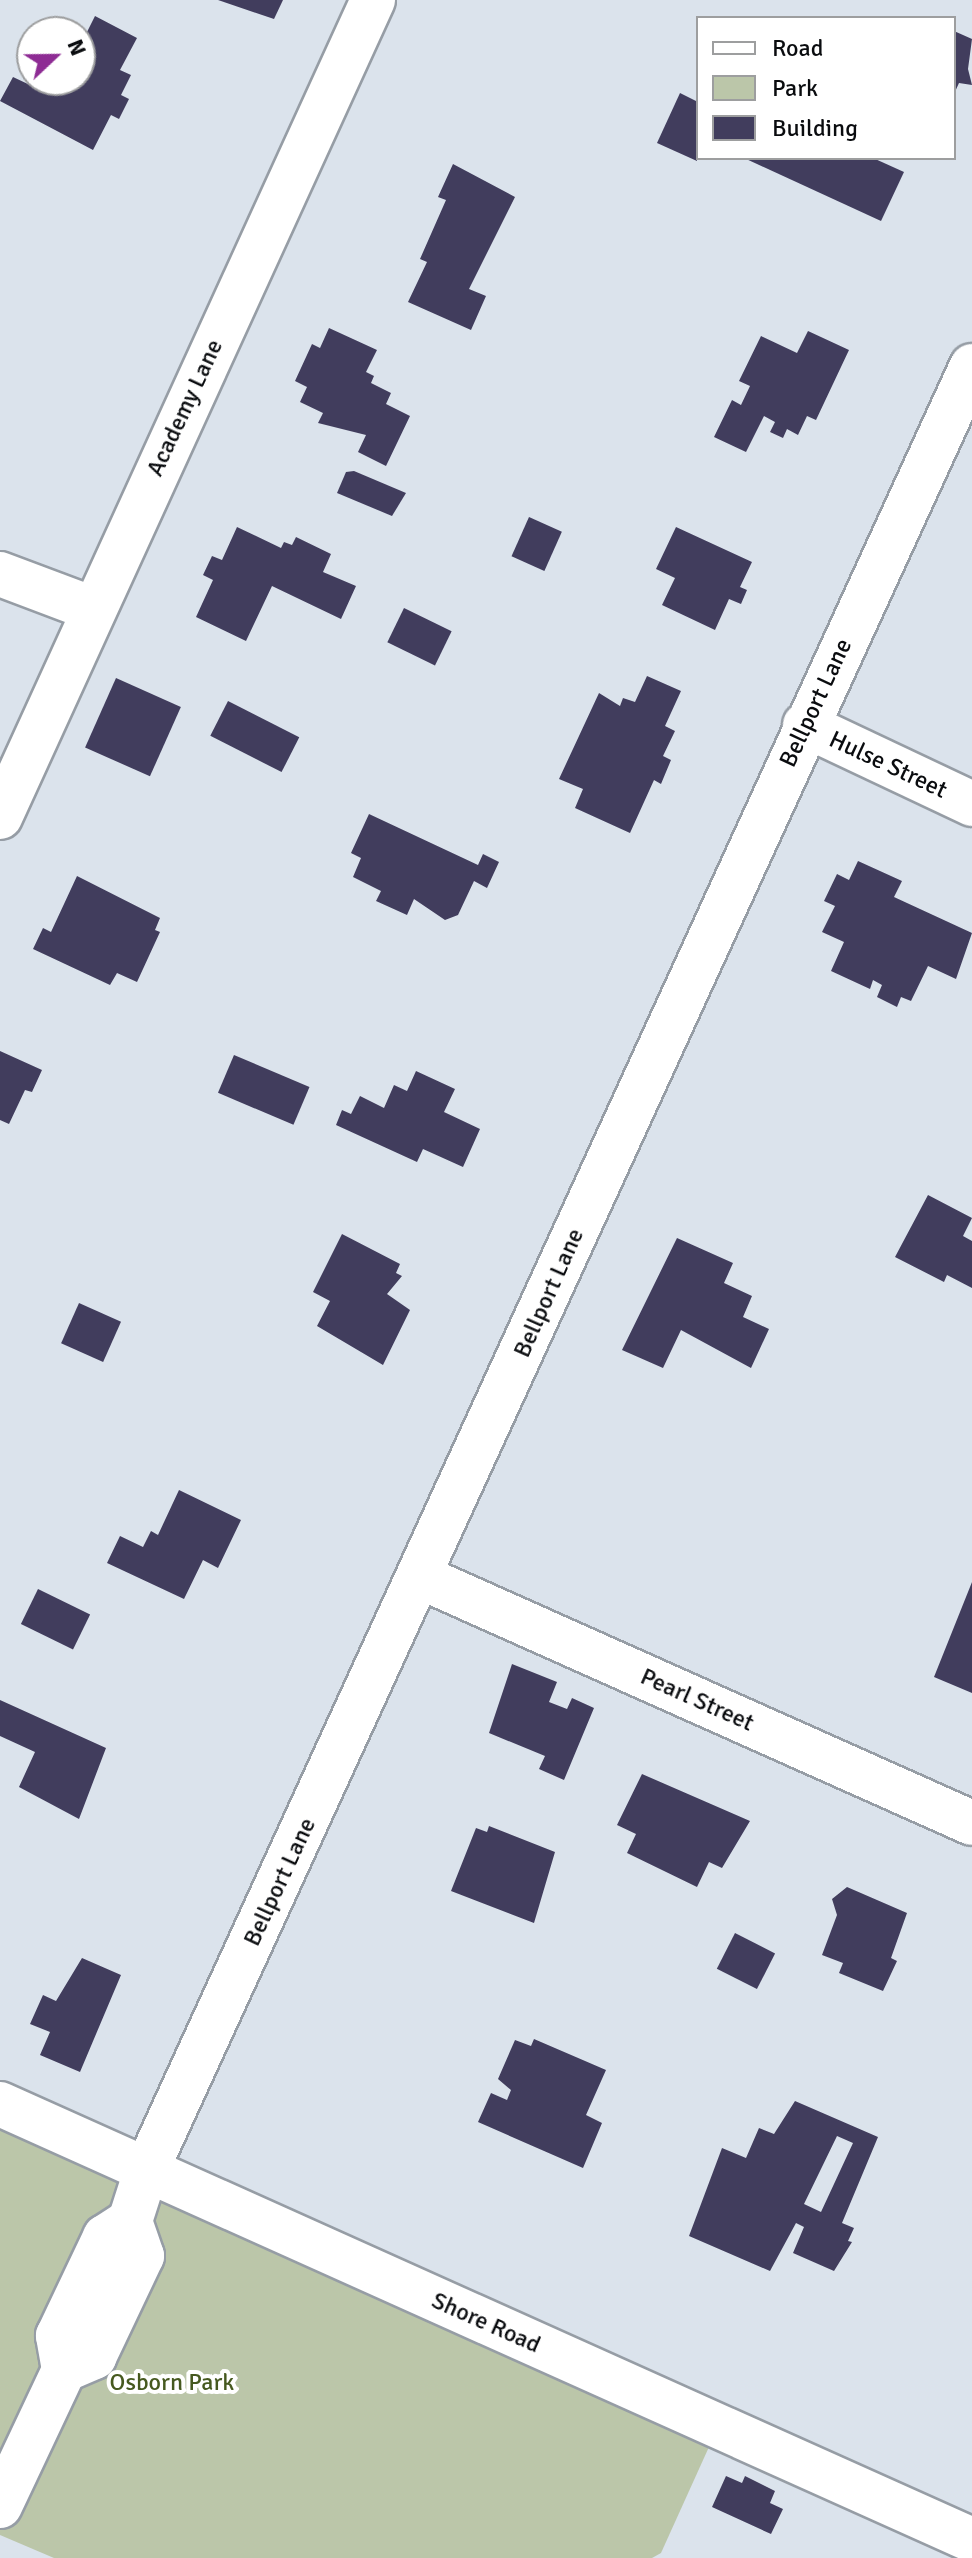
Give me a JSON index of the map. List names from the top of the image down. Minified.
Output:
{"streets":{"street":["Academy Lane","Bellport Lane","Hulse Street","Pearl Street","Shore Road"]},"crossings":[["Bellport Lane","Hulse Street"],["Bellport Lane","Pearl Street"],["Bellport Lane","Shore Road"]],"parks":["Osborn Park"],"legend":["Road","Park","Building"],"north":"right"}
